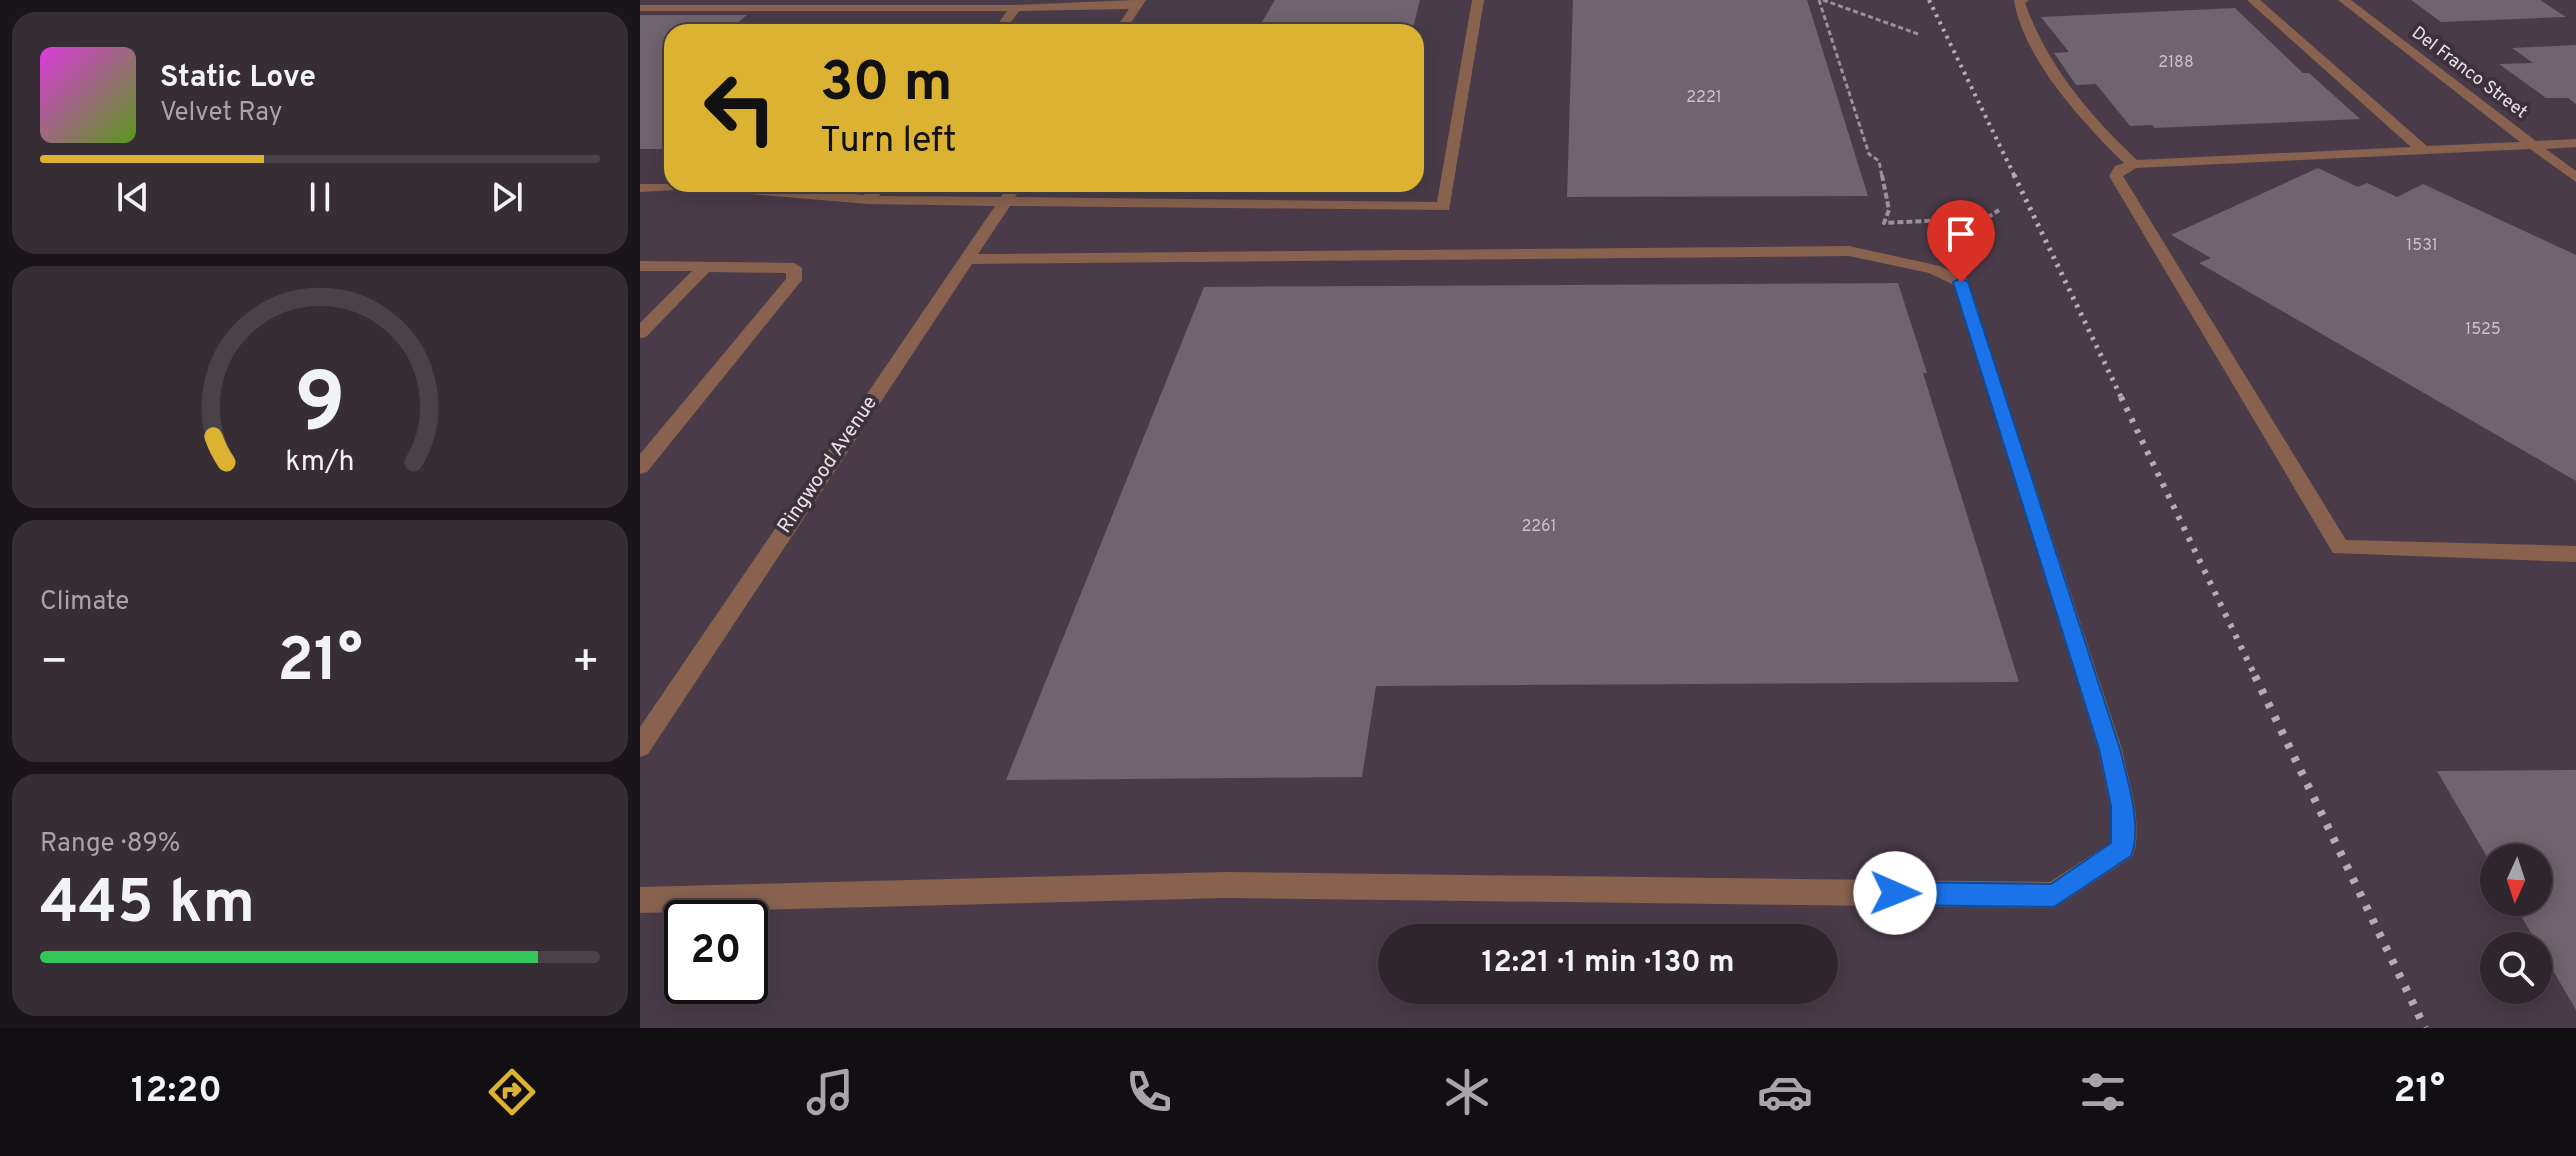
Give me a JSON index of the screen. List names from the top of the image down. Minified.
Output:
{"streets":{"street":["Del Franco Street","Ringwood Avenue"]},"house_numbers":["2188","2221","1531","1525","2261"],"north":"bottom","page":{"turn":["30 m","Turn left"],"song":["Static Love","Velvet Ray"],"tile":["Climate",["Range · 89%","445 km"]],"heat":["−","21°","+"],"limit":"20","trip":"12:21 · 1 min · 130 m","tabs":["12:20","21°"],"gauge":["9","km/h"]}}
